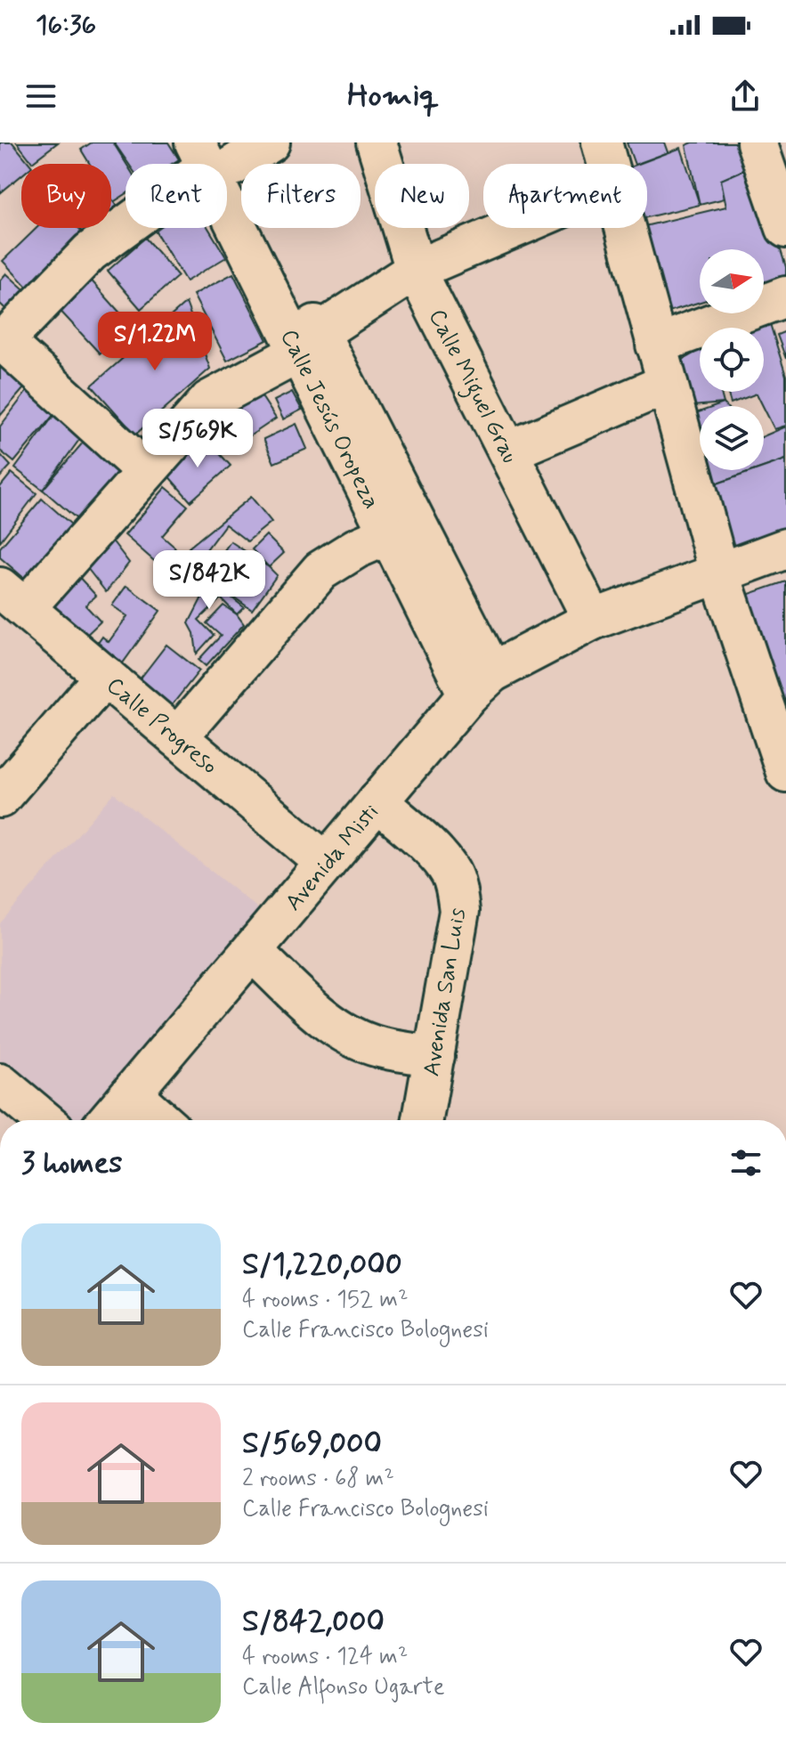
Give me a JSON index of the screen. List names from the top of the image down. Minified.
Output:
{"streets":{"street":["Calle Miguel Grau","Calle Jesús Oropeza","Calle Progreso","Avenida Misti","Avenida San Luis"]},"crossings":[["Calle Miguel Grau","Avenida Misti"],["Calle Jesús Oropeza","Avenida Misti"],["Calle Progreso","Avenida Misti"],["Avenida Misti","Avenida San Luis"]],"north":"right","page":{"status":"16:36","header":"Homiq","chip":["Buy","Rent","Filters","New","Apartment"],"price":["S/1.22M","S/569K","S/842K"],"heading":"3 homes","list":[{"name":"S/1,220,000","note":"4 rooms · 152 m² · Calle Francisco Bolognesi"},{"name":"S/569,000","note":"2 rooms · 68 m² · Calle Francisco Bolognesi"},{"name":"S/842,000","note":"4 rooms · 124 m² · Calle Alfonso Ugarte"}]}}
